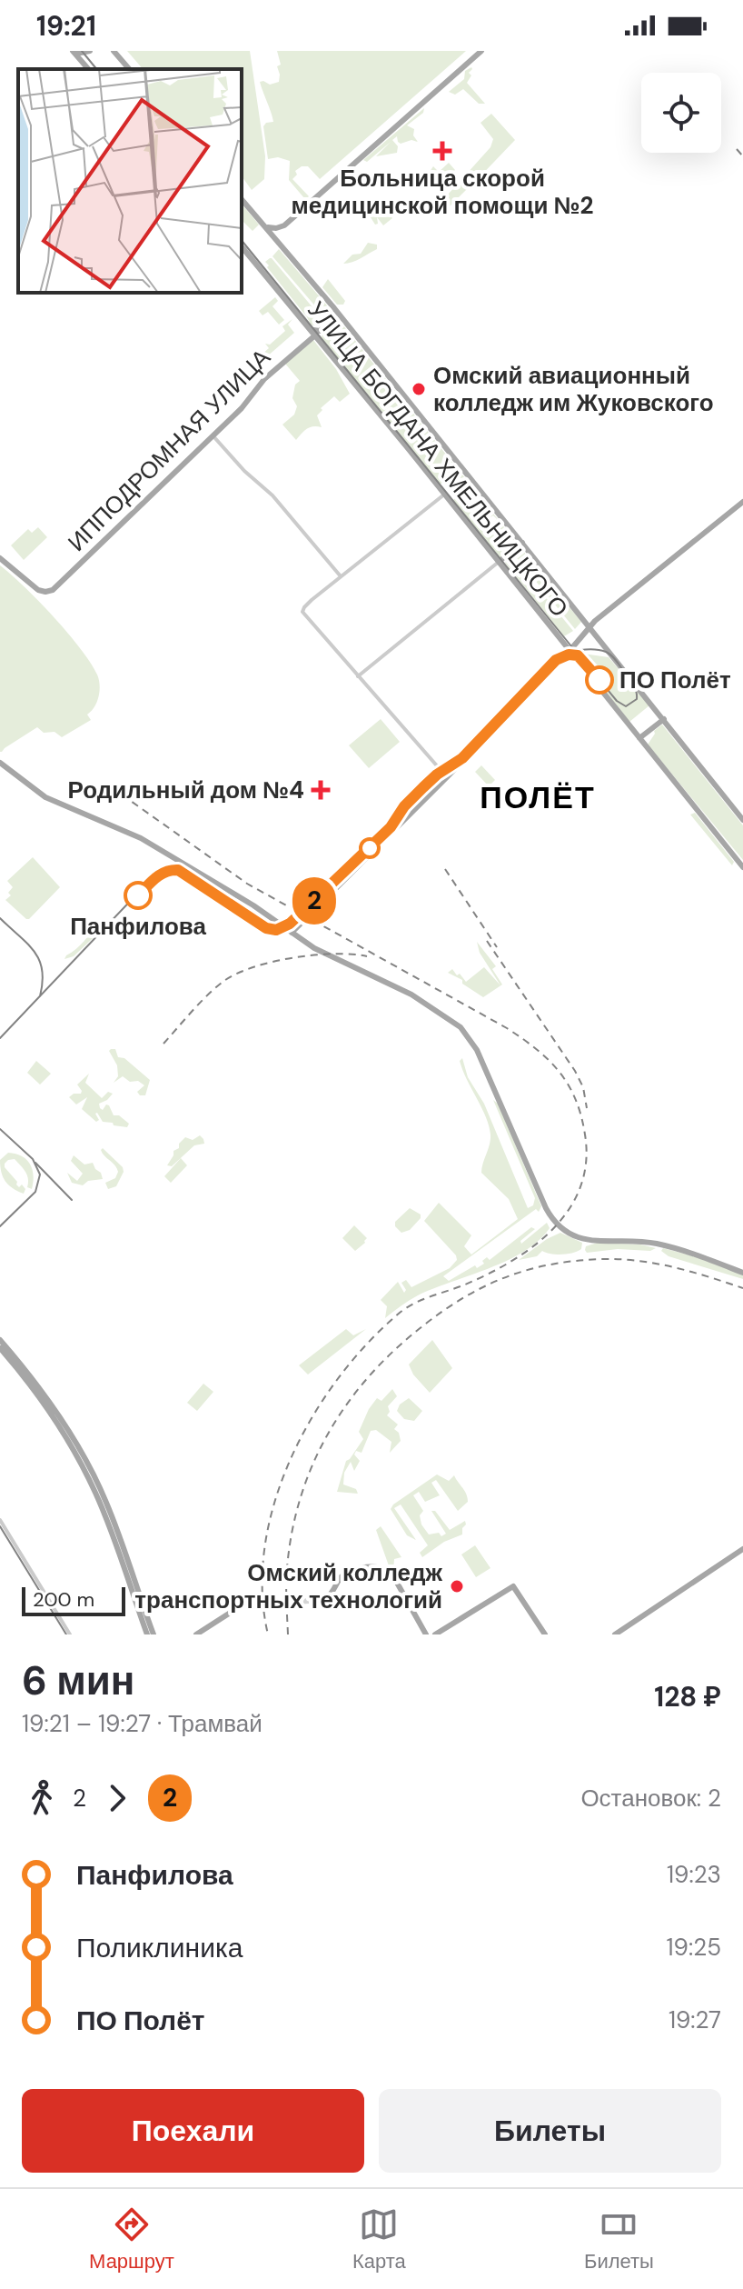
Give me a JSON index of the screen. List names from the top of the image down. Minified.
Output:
{"streets":{"main road":["ИППОДРОМНАЯ УЛИЦА","УЛИЦА БОГДАНА ХМЕЛЬНИЦКОГО"]},"crossings":[["ИППОДРОМНАЯ УЛИЦА","УЛИЦА БОГДАНА ХМЕЛЬНИЦКОГО"]],"districts":["ПОЛЁТ"],"places":{"health":["Больница скорой медицинской помощи №2","Родильный дом №4"],"other":["Омский авиационный колледж им Жуковского","ПО Полёт","Панфилова","Омский колледж транспортных технологий"]},"lines":["tram line 2"],"scale_bar":"200 m","page":{"status":"19:21","on_map":"2","scale":"200 m","heading":["6 мин","19:21 – 19:27 · Трамвай","128 ₽"],"legs":["2","2","Остановок: 2"],"list":[{"name":"Панфилова","value":"19:23"},{"name":"Поликлиника","value":"19:25"},{"name":"ПО Полёт","value":"19:27"}],"buttons":["Поехали","Билеты"],"tabs":["Маршрут","Карта","Билеты"]}}
